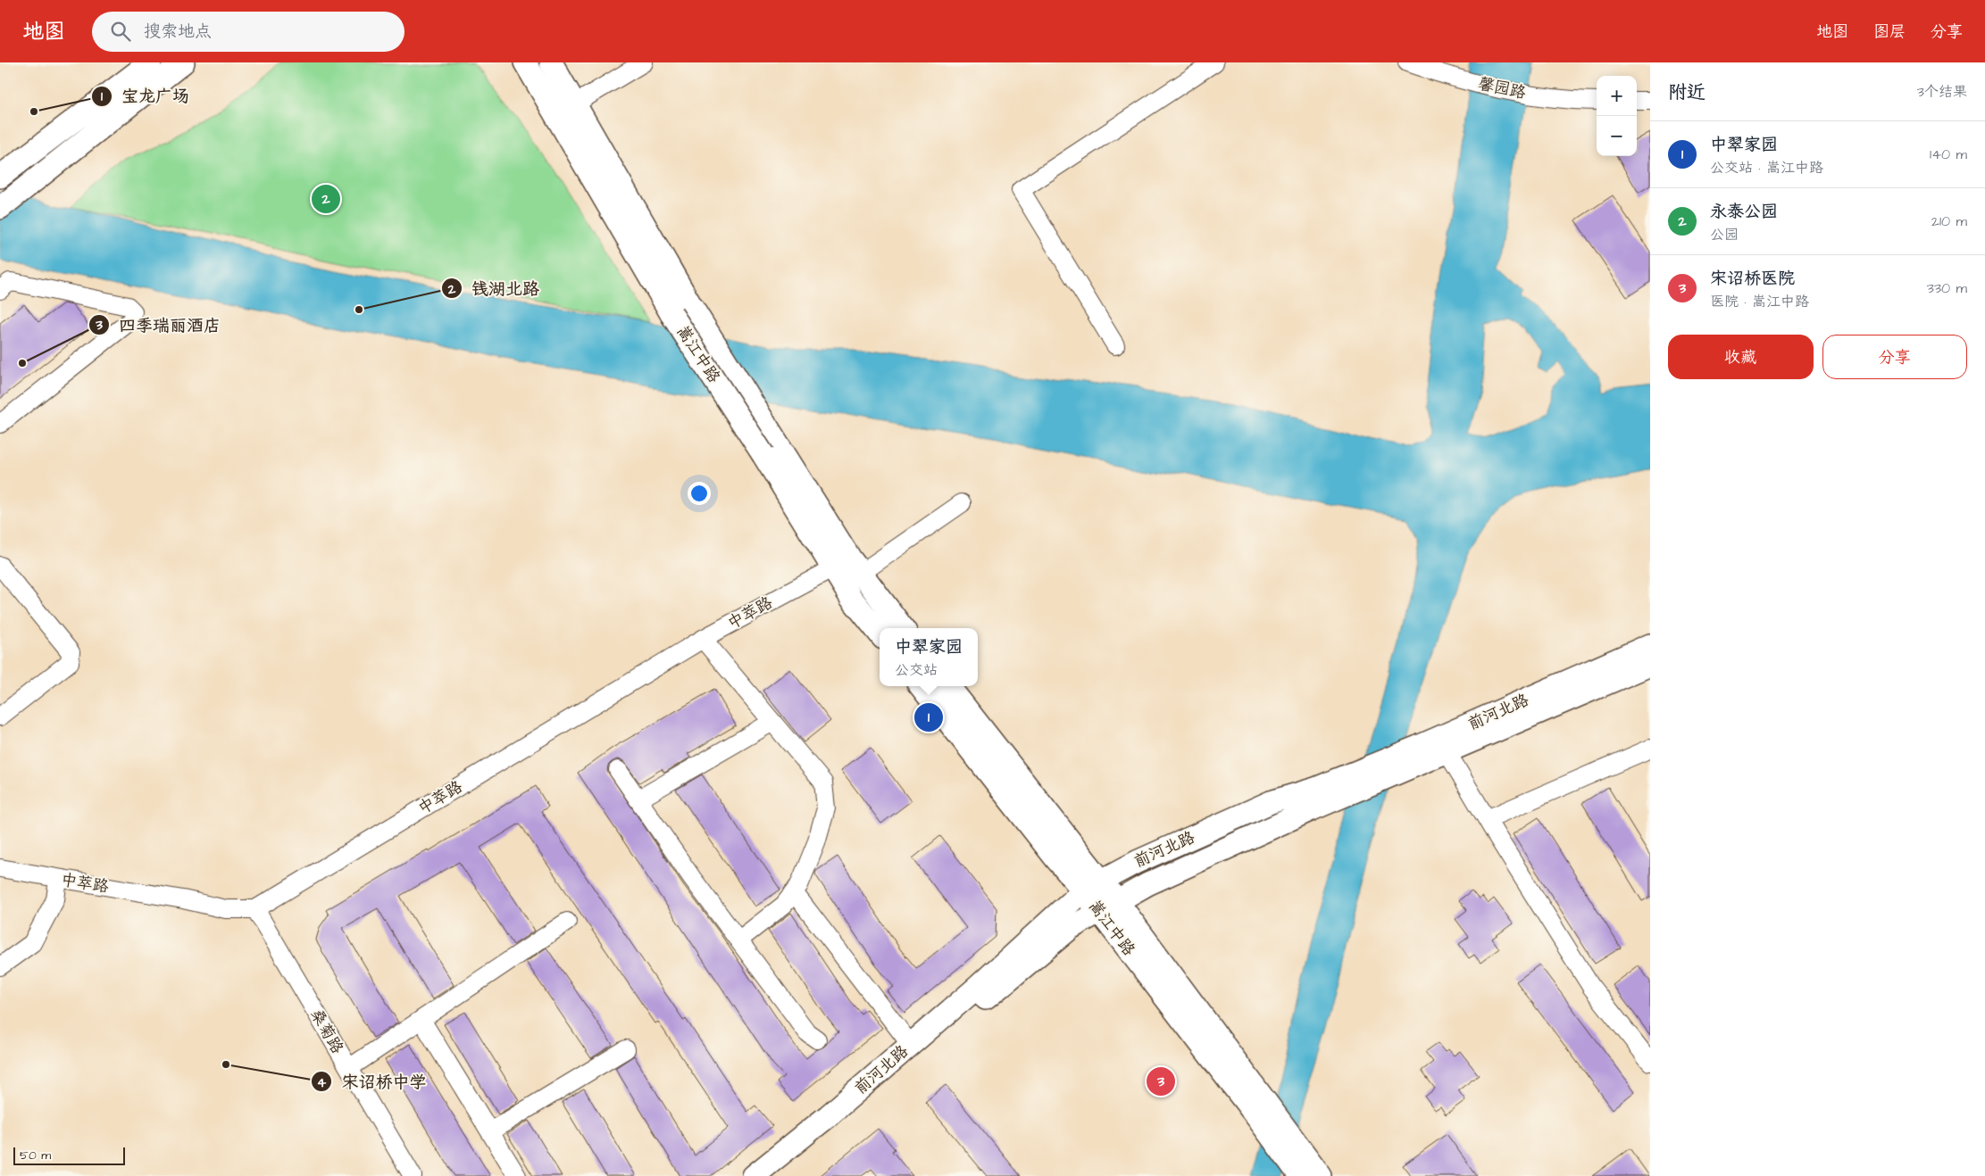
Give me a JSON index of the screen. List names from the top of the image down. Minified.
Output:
{"streets":{"main road":["嵩江中路","前河北路"],"street":["馨园路","中萃路","桑菊路"]},"crossings":[["嵩江中路","中萃路"],["嵩江中路","前河北路"],["中萃路","桑菊路"]],"places":["宝龙广场","钱湖北路","四季瑞丽酒店","宋诏桥中学"],"scale_bar":"50 m","page":{"header":"地图","search":"搜索地点","nav":["地图","图层","分享"],"heading":["附近","3个结果"],"map_buttons":["+","−"],"list":[{"mark":"1","name":"中翠家园","note":"公交站 · 嵩江中路","value":"140 m"},{"mark":"2","name":"永泰公园","note":"公园","value":"210 m"},{"mark":"3","name":"宋诏桥医院","note":"医院 · 嵩江中路","value":"330 m"}],"pins":["2","1","3"],"buttons":["收藏","分享"],"popup":["中翠家园","公交站"],"scale":"50 m"}}
